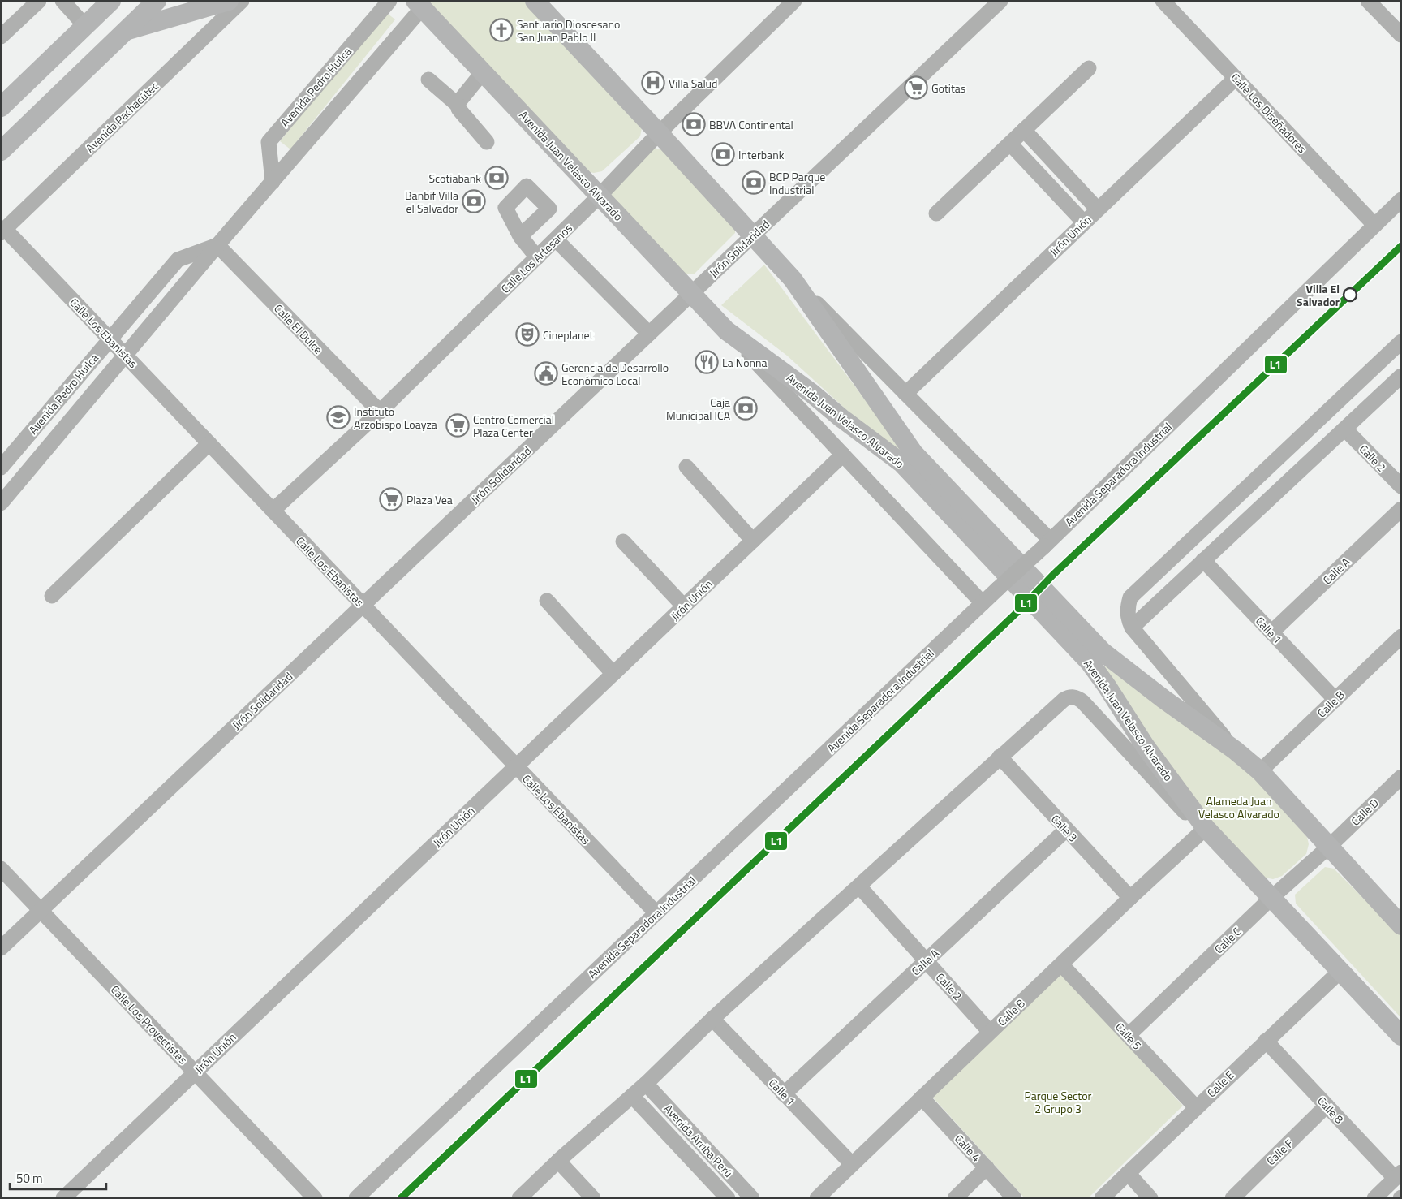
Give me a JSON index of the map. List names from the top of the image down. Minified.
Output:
{"streets":{"main road":["Avenida Juan Velasco Alvarado"],"street":["Avenida Pedro Huilca","Calle Los Diseñadores","Avenida Pachacútec","Jirón Unión","Jirón Solidaridad","Calle Los Artesanos","Calle El Dulce","Calle Los Ebanistas","Calle 2","Avenida Separadora Industrial","Calle A","Calle 1","Calle B","Calle D","Calle 3","Calle C","Calle Los Proyectistas","Calle 5","Calle E","Calle 8","Avenida Arriba Perú","Calle 4","Calle F"]},"crossings":[["Avenida Pedro Huilca","Calle El Dulce"],["Avenida Pedro Huilca","Calle Los Ebanistas"],["Calle Los Diseñadores","Jirón Unión"],["Calle Los Diseñadores","Avenida Separadora Industrial"],["Avenida Pachacútec","Calle Los Ebanistas"],["Avenida Juan Velasco Alvarado","Jirón Unión"],["Avenida Juan Velasco Alvarado","Jirón Solidaridad"],["Avenida Juan Velasco Alvarado","Calle Los Artesanos"],["Avenida Juan Velasco Alvarado","Avenida Separadora Industrial"],["Avenida Juan Velasco Alvarado","Calle B"],["Avenida Juan Velasco Alvarado","Calle D"],["Avenida Juan Velasco Alvarado","Calle 3"],["Avenida Juan Velasco Alvarado","Calle C"],["Avenida Juan Velasco Alvarado","Calle E"],["Jirón Unión","Calle Los Ebanistas"],["Jirón Unión","Calle Los Proyectistas"],["Jirón Solidaridad","Calle Los Ebanistas"],["Jirón Solidaridad","Calle Los Proyectistas"],["Calle Los Artesanos","Calle El Dulce"],["Calle Los Artesanos","Calle Los Ebanistas"],["Calle Los Ebanistas","Avenida Separadora Industrial"],["Calle 2","Calle A"],["Calle 2","Calle B"],["Calle A","Calle 1"],["Calle A","Calle 3"],["Calle 1","Calle B"],["Calle B","Calle 3"],["Calle B","Calle 5"],["Calle B","Calle 4"],["Calle D","Calle C"],["Calle C","Calle 5"],["Calle 5","Calle E"],["Calle E","Calle 8"],["Calle 8","Calle F"]],"parks":["Alameda Juan Velasco Alvarado","Parque Sector 2 Grupo 3"],"places":{"church":["Santuario Dioscesano San Juan Pablo II"],"hospital":["Villa Salud"],"supermarket":["Gotitas","Centro Comercial Plaza Center","Plaza Vea"],"bank":["BBVA Continental","Interbank","Scotiabank","BCP Parque Industrial","Banbif Villa el Salvador","Caja Municipal ICA"],"other":["Villa El Salvador"],"theatre":["Cineplanet"],"restaurant":["La Nonna"],"public building":["Gerencia de Desarrollo Económico Local"],"school or university":["Instituto Arzobispo Loayza"]},"lines":["transit line L1"],"scale_bar":"50 m"}
